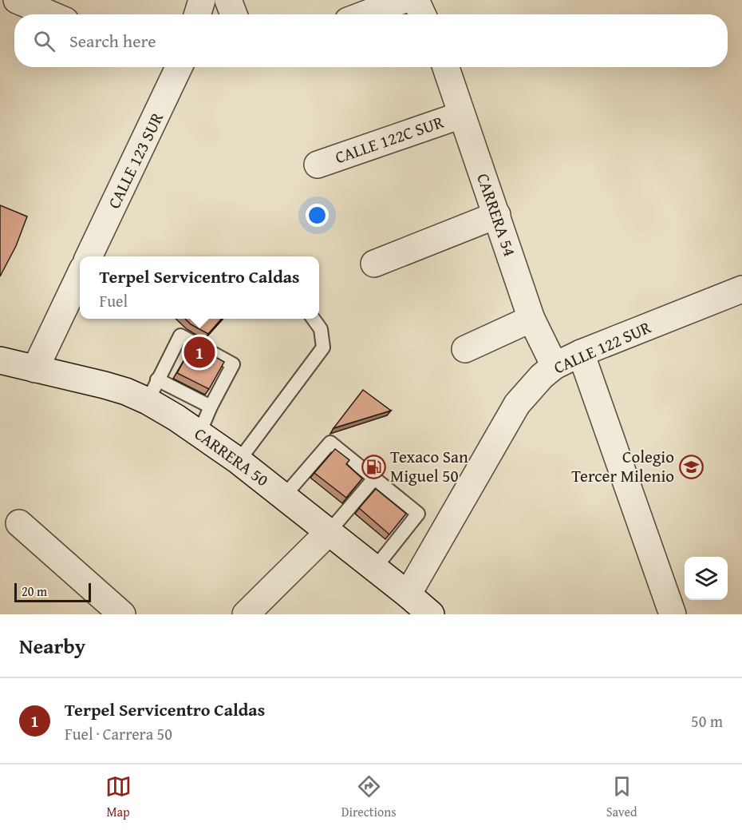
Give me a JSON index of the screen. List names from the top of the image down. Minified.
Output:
{"streets":{"street":["CALLE 122C SUR","CALLE 123 SUR","CARRERA 54","CALLE 122 SUR","CARRERA 50"]},"crossings":[["CALLE 122C SUR","CARRERA 54"],["CARRERA 54","CALLE 122 SUR"],["CALLE 122 SUR","CARRERA 50"]],"places":{"fuel station":["Texaco San Miguel 50"],"school or university":["Colegio Tercer Milenio"]},"scale_bar":"20 m","page":{"search":"Search here","popup":["Terpel Servicentro Caldas","Fuel"],"pins":"1","scale":"20 m","heading":"Nearby","list":[{"mark":"1","name":"Terpel Servicentro Caldas","note":"Fuel · Carrera 50","value":"50 m"}],"nav":["Map","Directions","Saved"]}}
